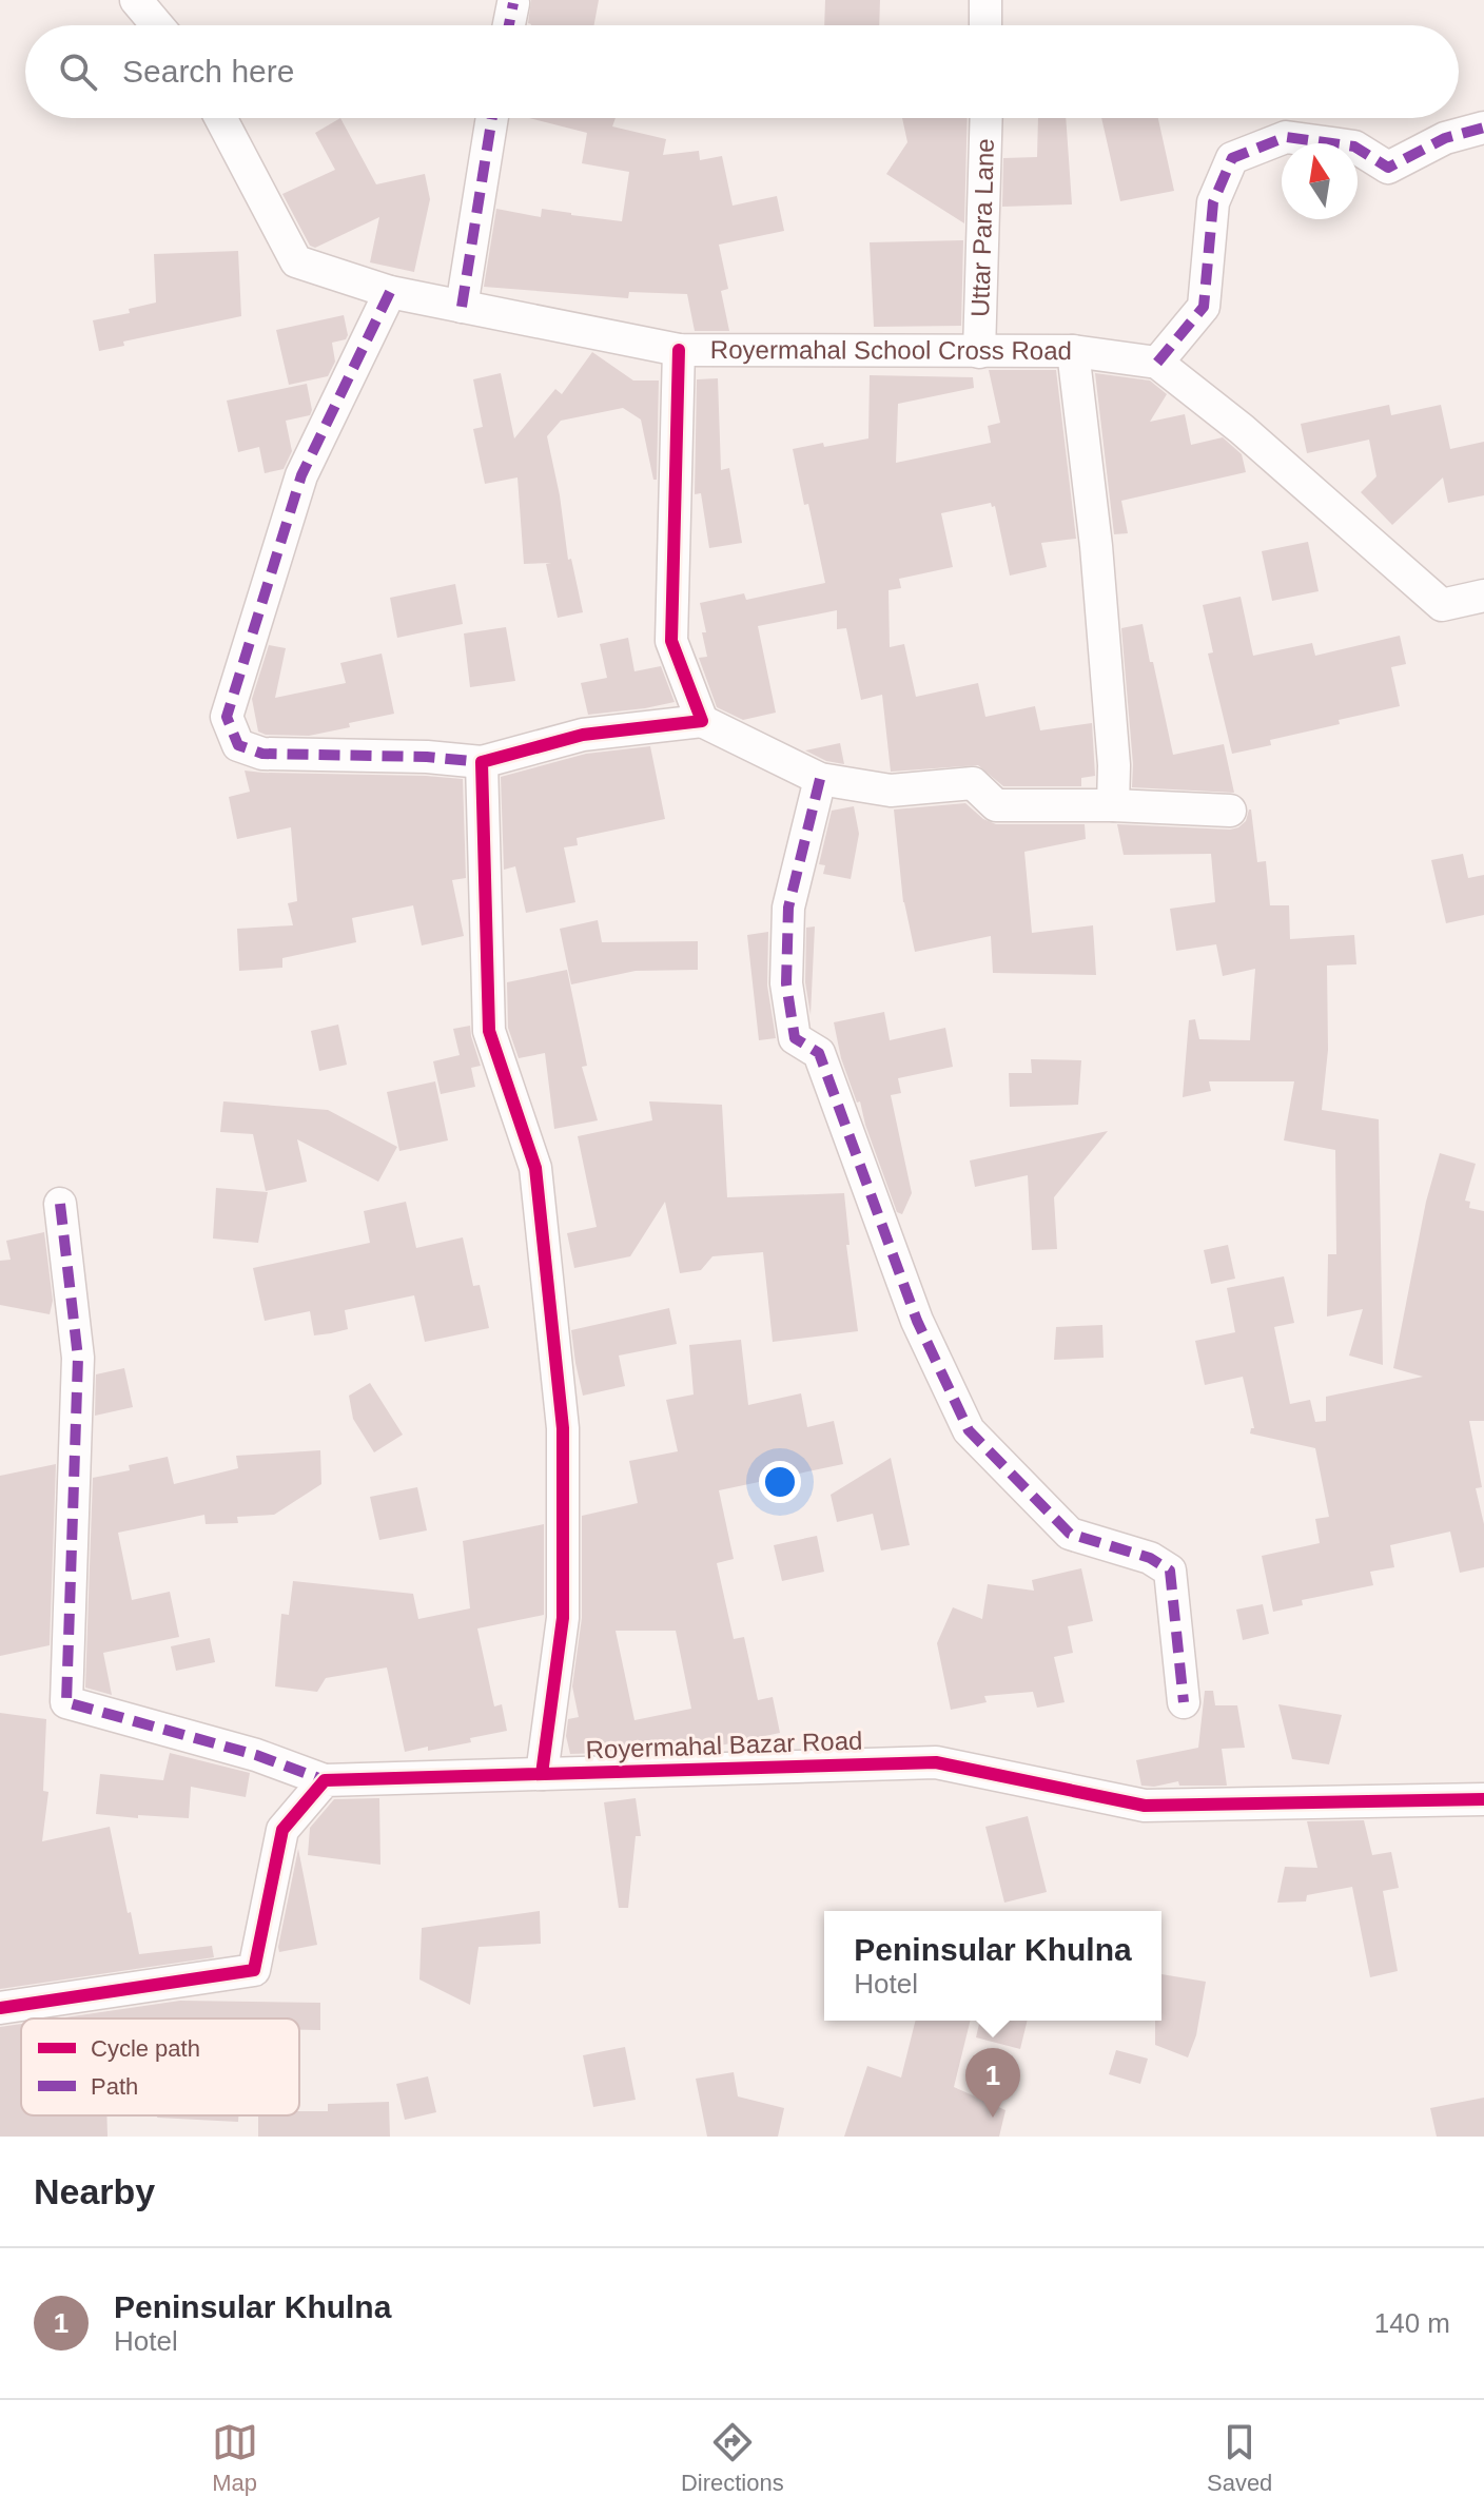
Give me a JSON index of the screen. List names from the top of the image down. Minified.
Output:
{"streets":{"street":["Uttar Para Lane","Royermahal School Cross Road","Royermahal Bazar Road"]},"crossings":[["Uttar Para Lane","Royermahal School Cross Road"]],"legend":["Cycle path","Path"],"north":"top","page":{"search":"Search here","popup":["Peninsular Khulna","Hotel"],"pins":"1","heading":"Nearby","list":[{"mark":"1","name":"Peninsular Khulna","note":"Hotel","value":"140 m"}],"nav":["Map","Directions","Saved"]}}
